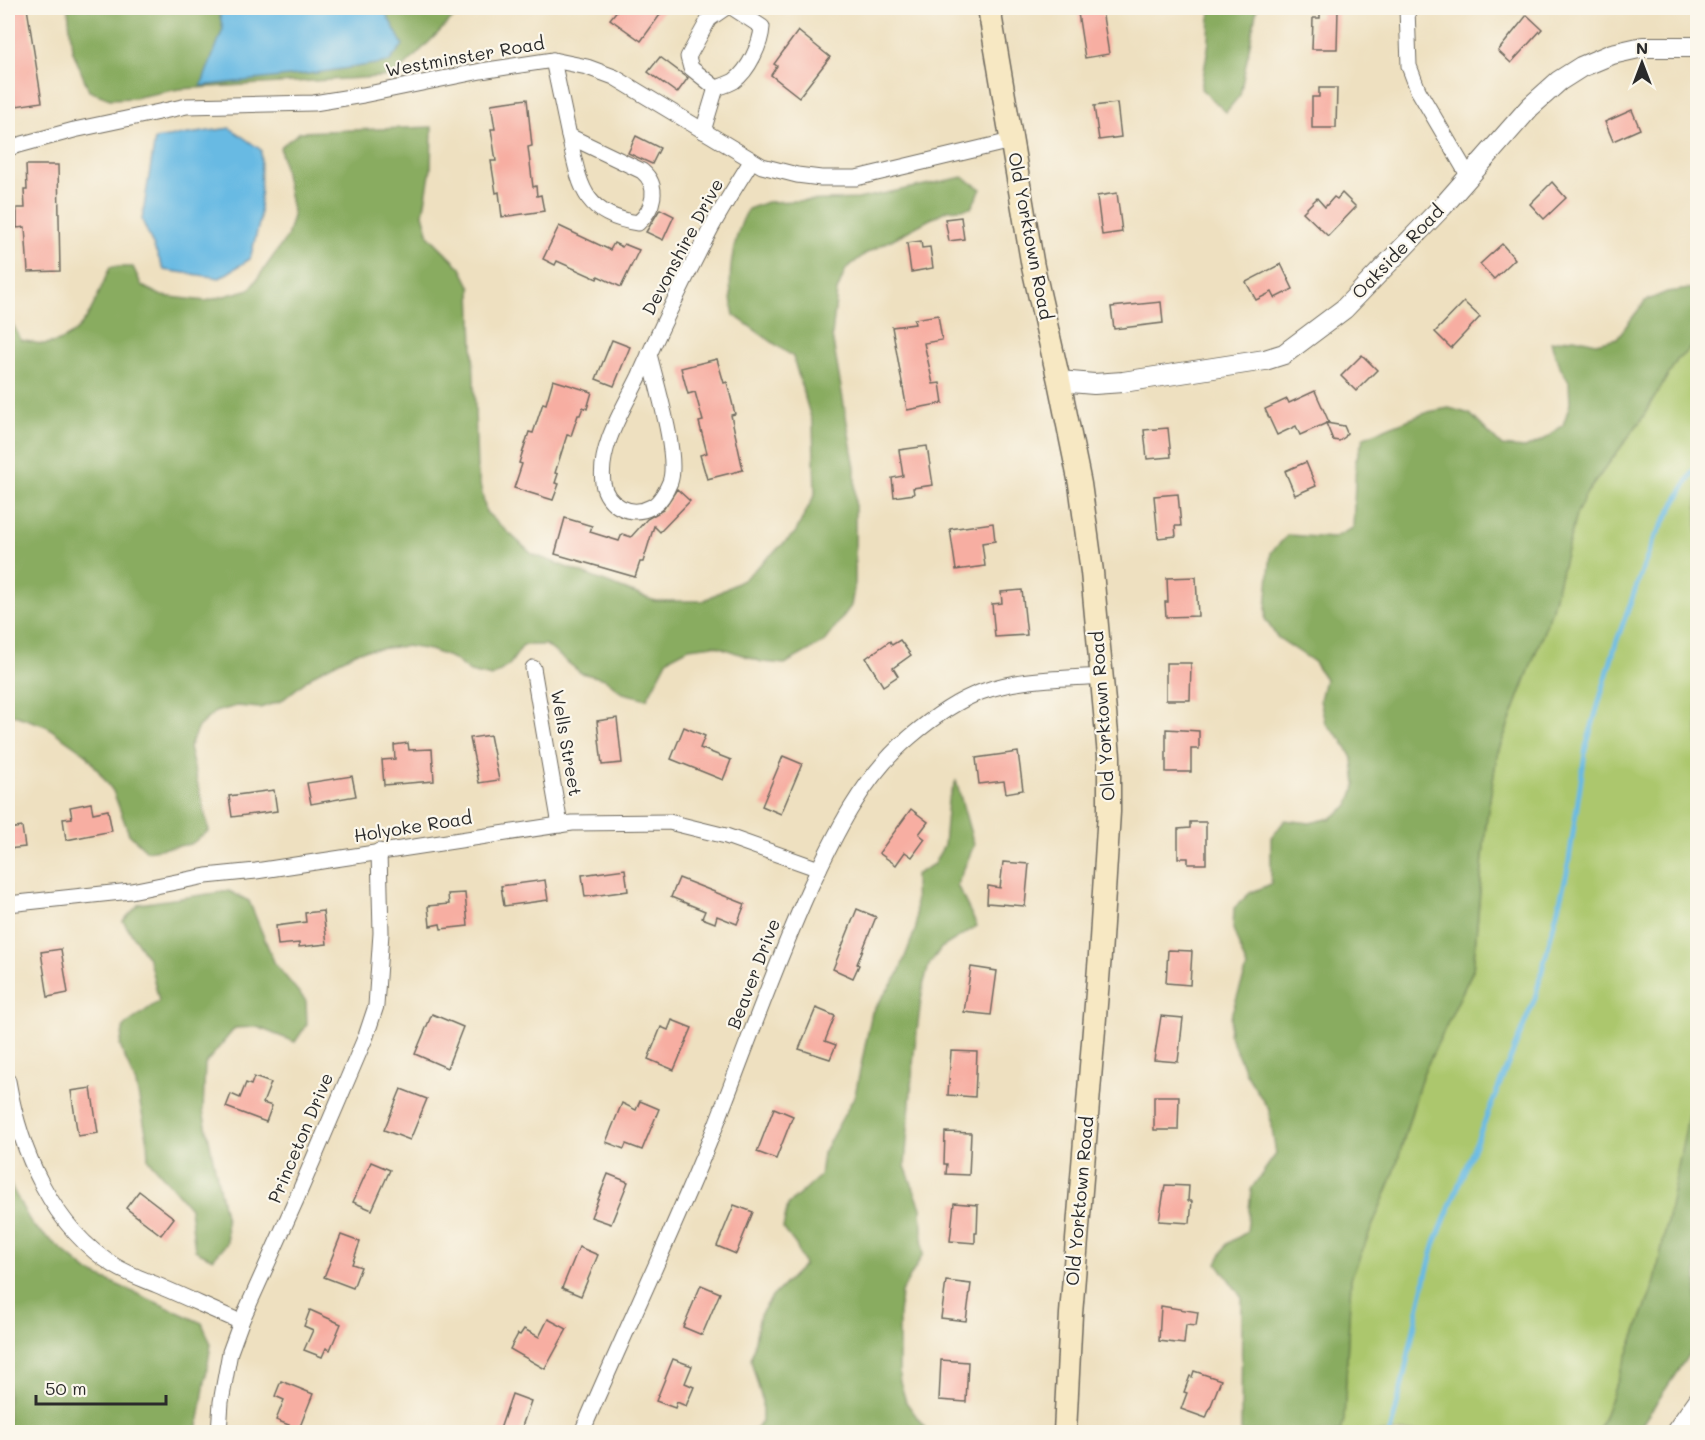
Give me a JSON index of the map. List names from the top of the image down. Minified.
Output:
{"streets":{"main road":["Old Yorktown Road"],"street":["Westminster Road","Devonshire Drive","Oakside Road","Wells Street","Holyoke Road","Beaver Drive","Princeton Drive"]},"crossings":[["Westminster Road","Old Yorktown Road"],["Westminster Road","Devonshire Drive"],["Old Yorktown Road","Oakside Road"],["Old Yorktown Road","Beaver Drive"],["Wells Street","Holyoke Road"],["Holyoke Road","Beaver Drive"],["Holyoke Road","Princeton Drive"]],"scale_bar":"50 m","north":"top"}
